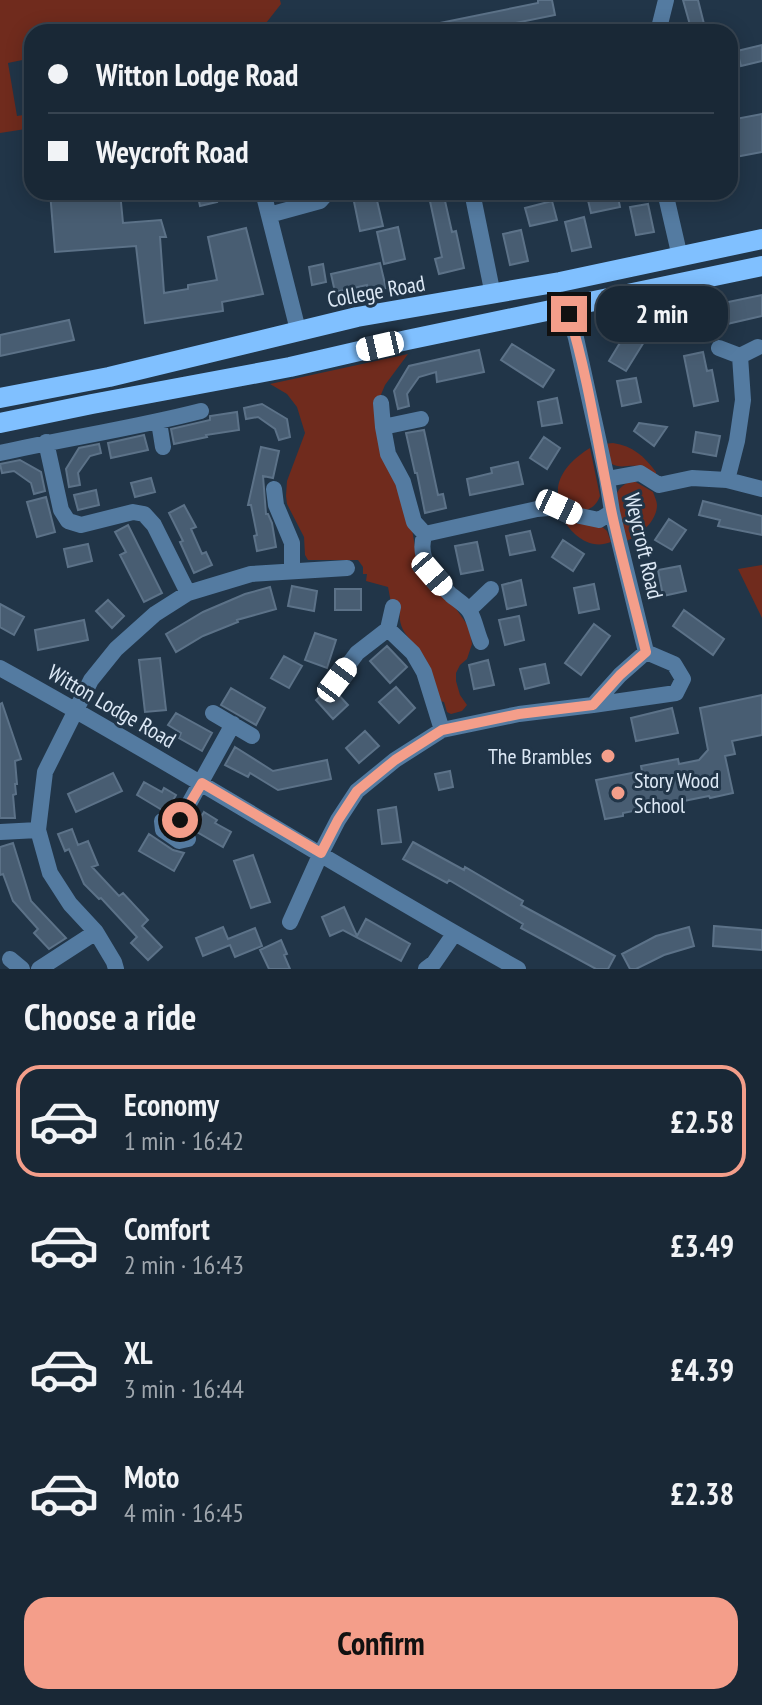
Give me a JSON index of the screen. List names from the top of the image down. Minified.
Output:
{"streets":{"main road":["College Road"],"street":["Weycroft Road","Witton Lodge Road"]},"places":["The Brambles","Story Wood School"],"page":{"banner":["Witton Lodge Road","Weycroft Road"],"bubble":"2 min","heading":"Choose a ride","list":[{"name":"Economy","note":"1 min · 16:42","value":"£2.58"},{"name":"Comfort","note":"2 min · 16:43","value":"£3.49"},{"name":"XL","note":"3 min · 16:44","value":"£4.39"},{"name":"Moto","note":"4 min · 16:45","value":"£2.38"}],"buttons":"Confirm"}}
